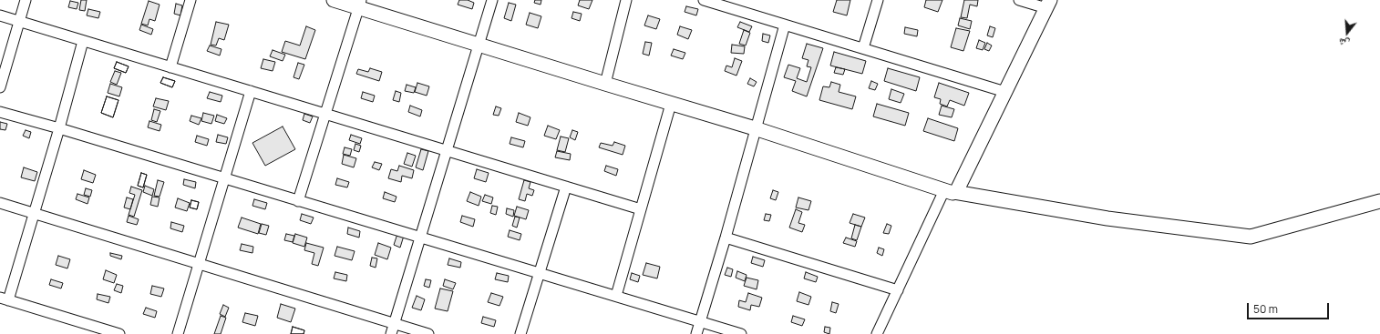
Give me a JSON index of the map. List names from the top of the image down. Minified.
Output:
{"scale_bar":"50 m","north":"bottom"}
